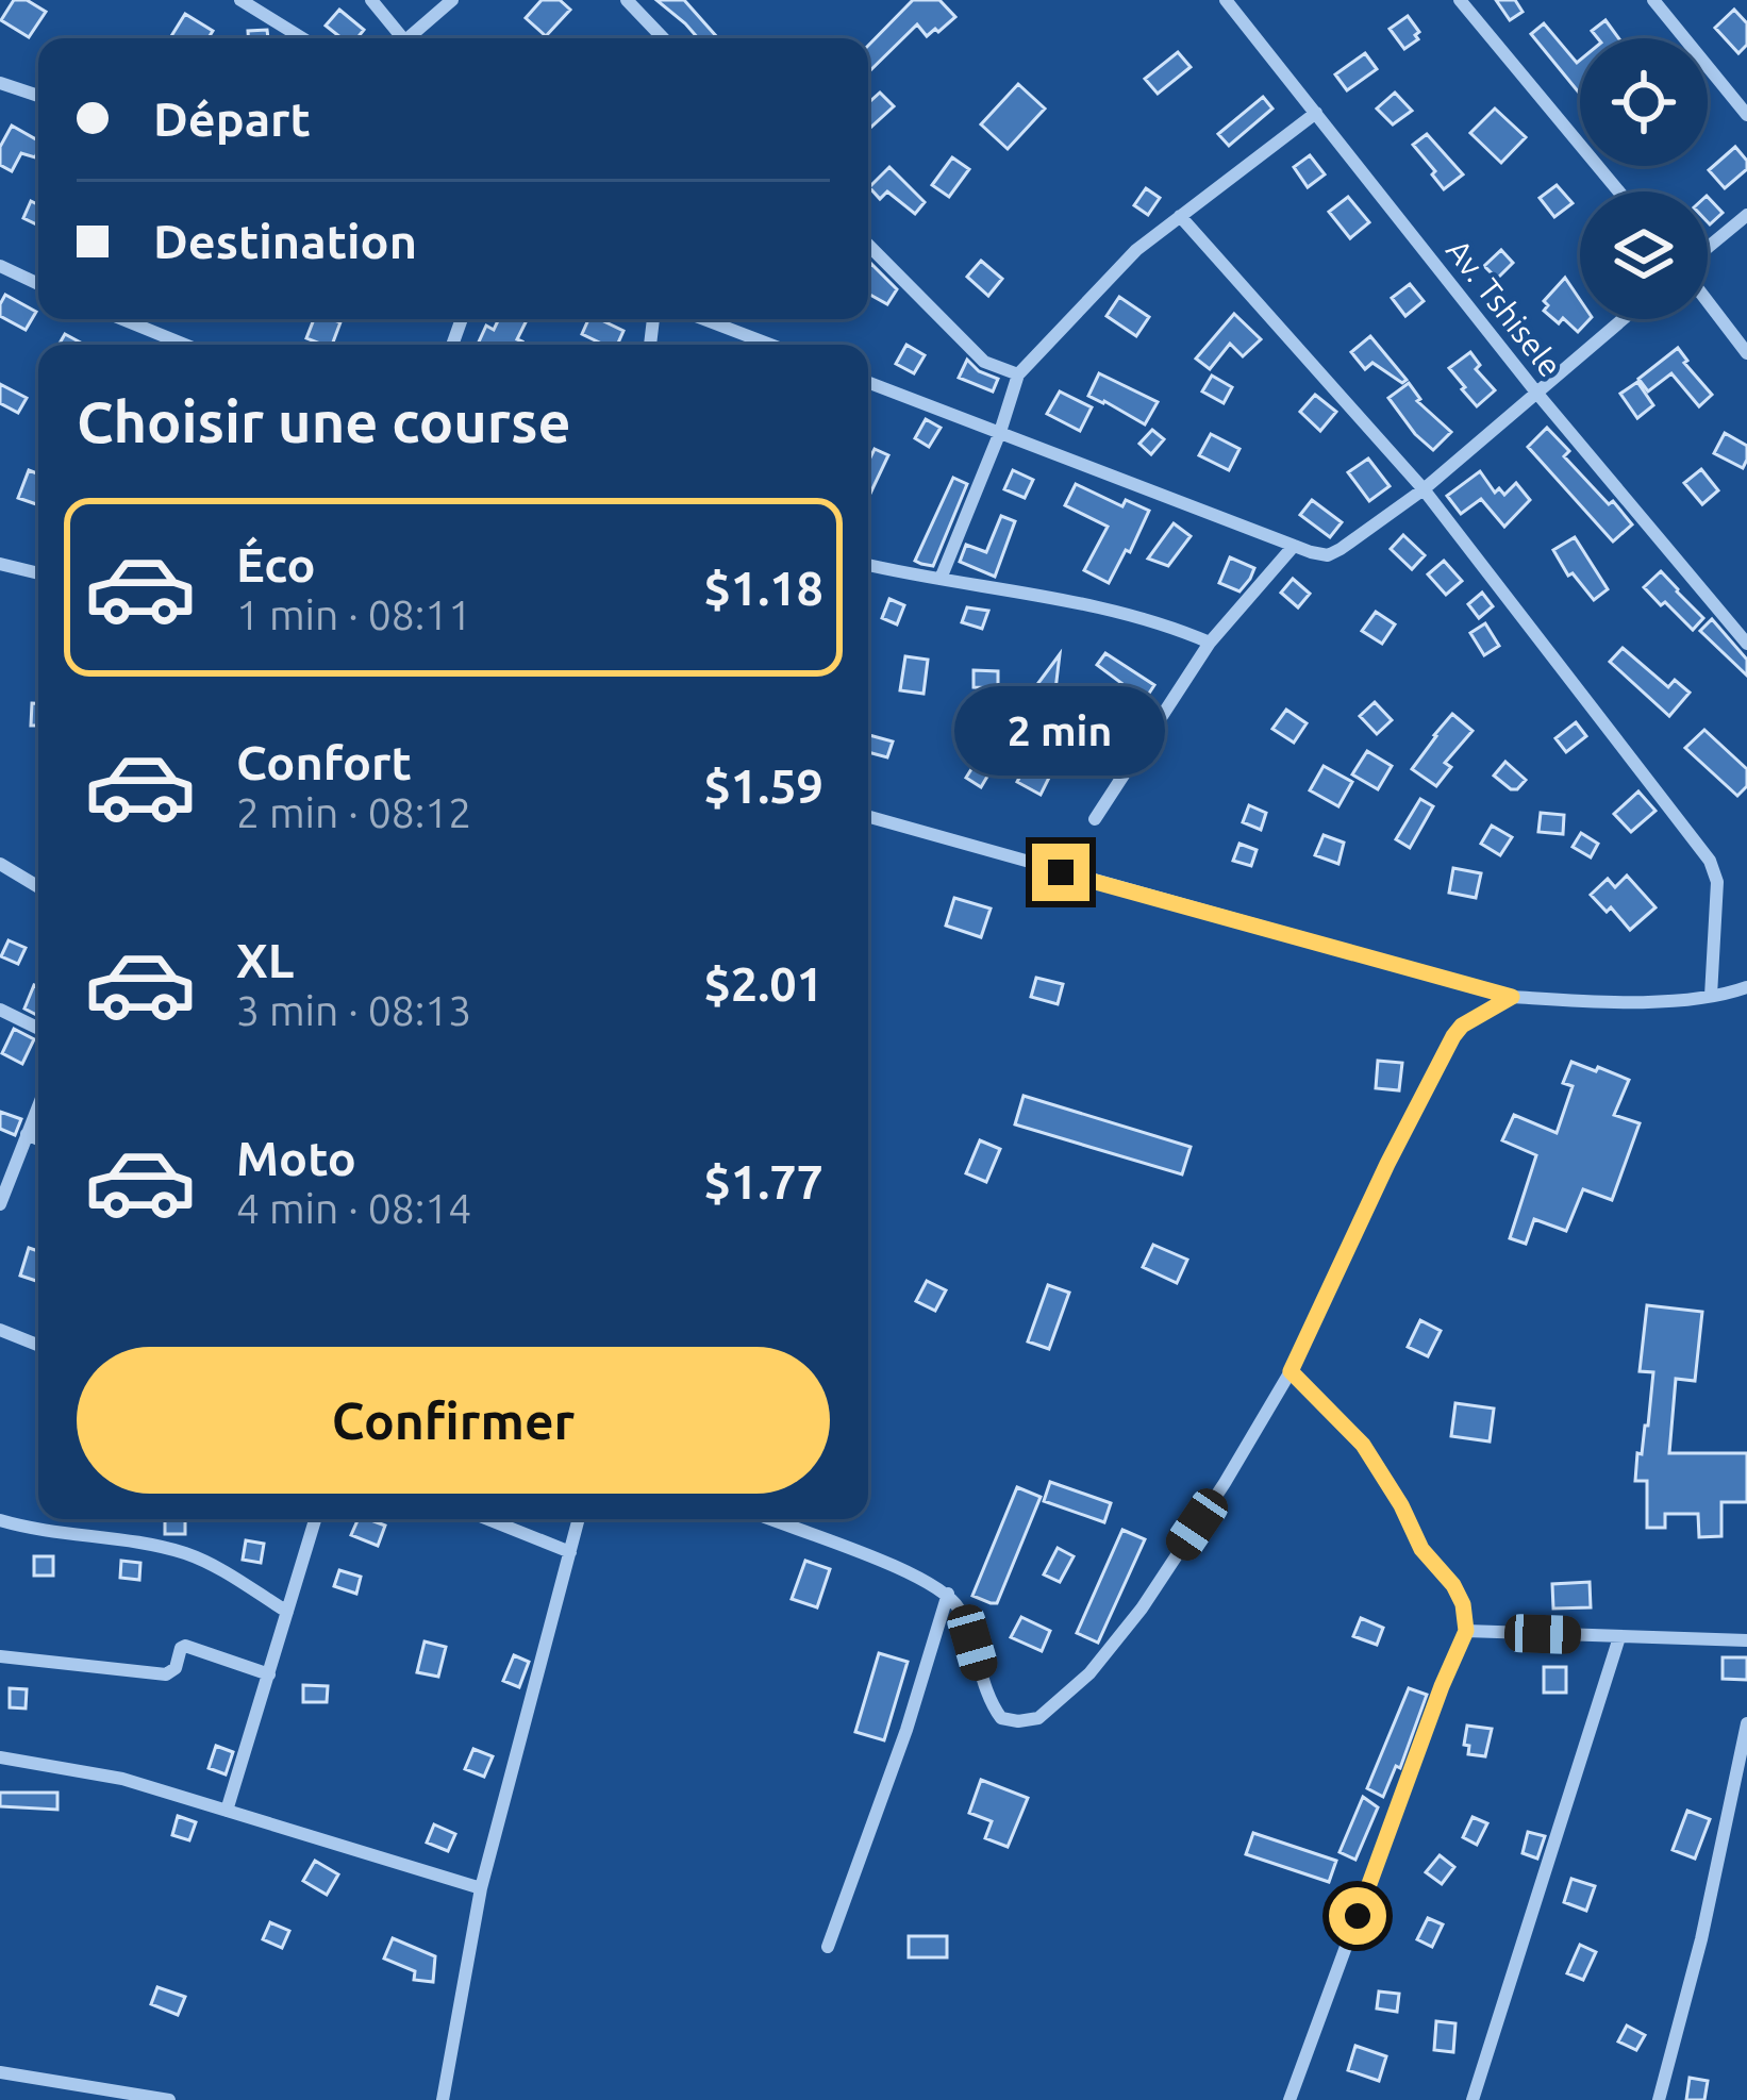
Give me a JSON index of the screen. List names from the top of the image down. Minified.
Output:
{"streets":{"street":["Av. Tshisele"]},"page":{"banner":["Départ","Destination"],"heading":"Choisir une course","list":[{"name":"Éco","note":"1 min · 08:11","value":"$1.18"},{"name":"Confort","note":"2 min · 08:12","value":"$1.59"},{"name":"XL","note":"3 min · 08:13","value":"$2.01"},{"name":"Moto","note":"4 min · 08:14","value":"$1.77"}],"bubble":"2 min","buttons":"Confirmer"}}
